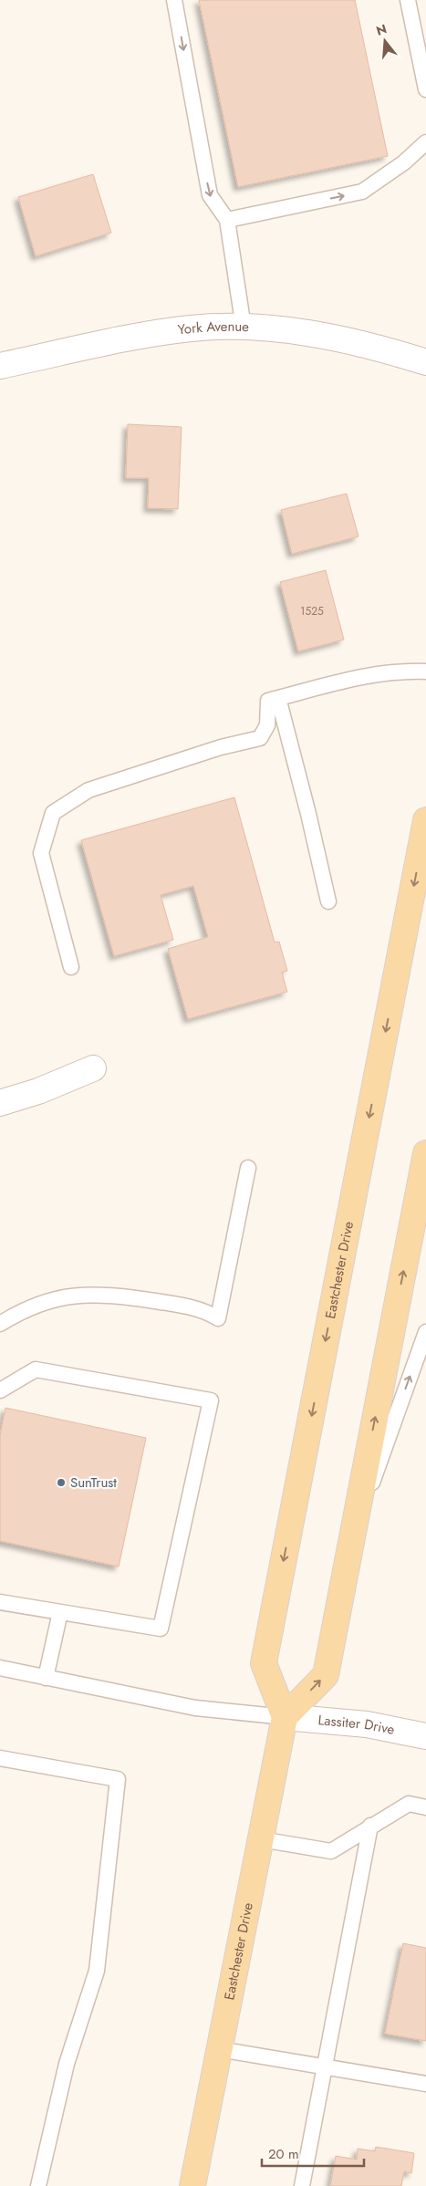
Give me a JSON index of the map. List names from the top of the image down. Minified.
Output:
{"streets":{"main road":["Eastchester Drive"],"street":["York Avenue","Lassiter Drive"]},"crossings":[["Eastchester Drive","Lassiter Drive"]],"places":["SunTrust"],"house_numbers":["1525"],"scale_bar":"20 m","north":"top"}
